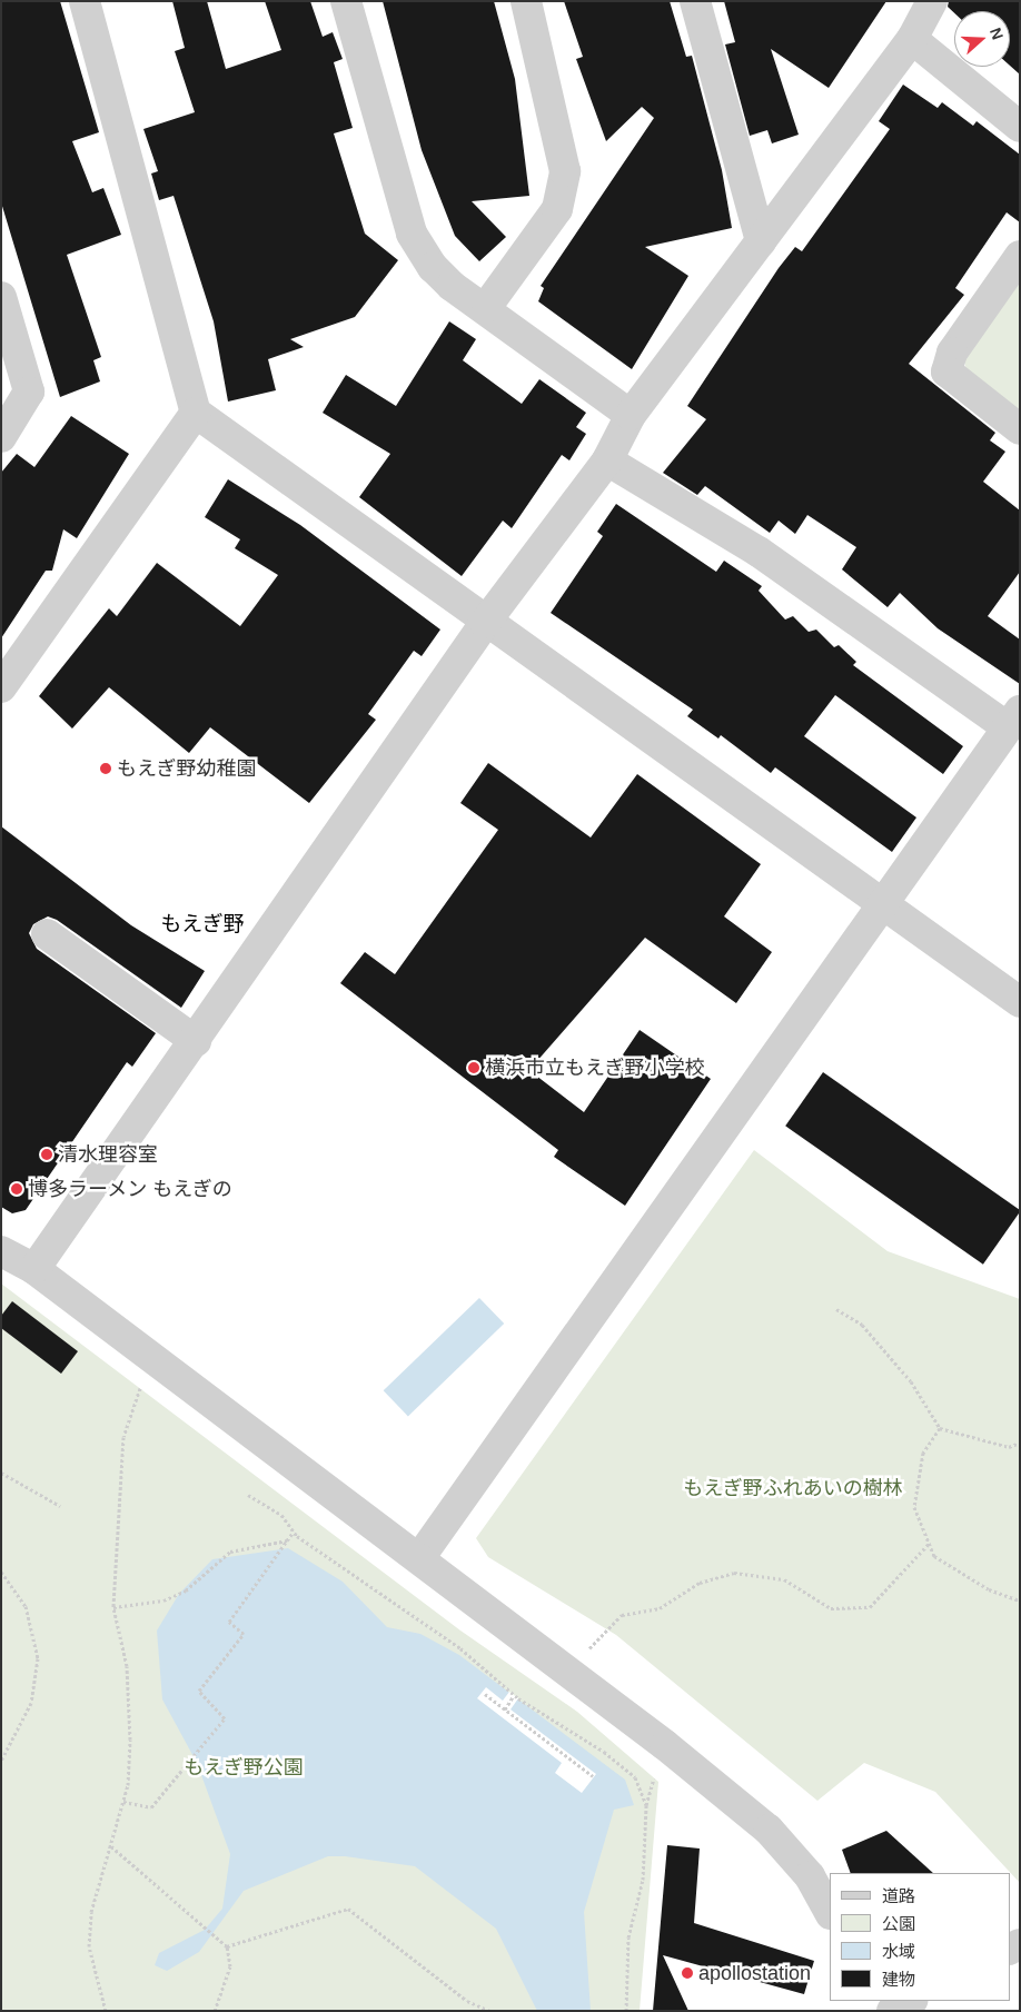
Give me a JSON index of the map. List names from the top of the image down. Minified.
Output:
{"districts":["もえぎ野"],"parks":["もえぎ野ふれあいの樹林","もえぎ野公園"],"places":["もえぎ野幼稚園","横浜市立もえぎ野小学校","清水理容室","博多ラーメン もえぎの","apollostation"],"legend":["道路","公園","水域","建物"],"north":"right"}
